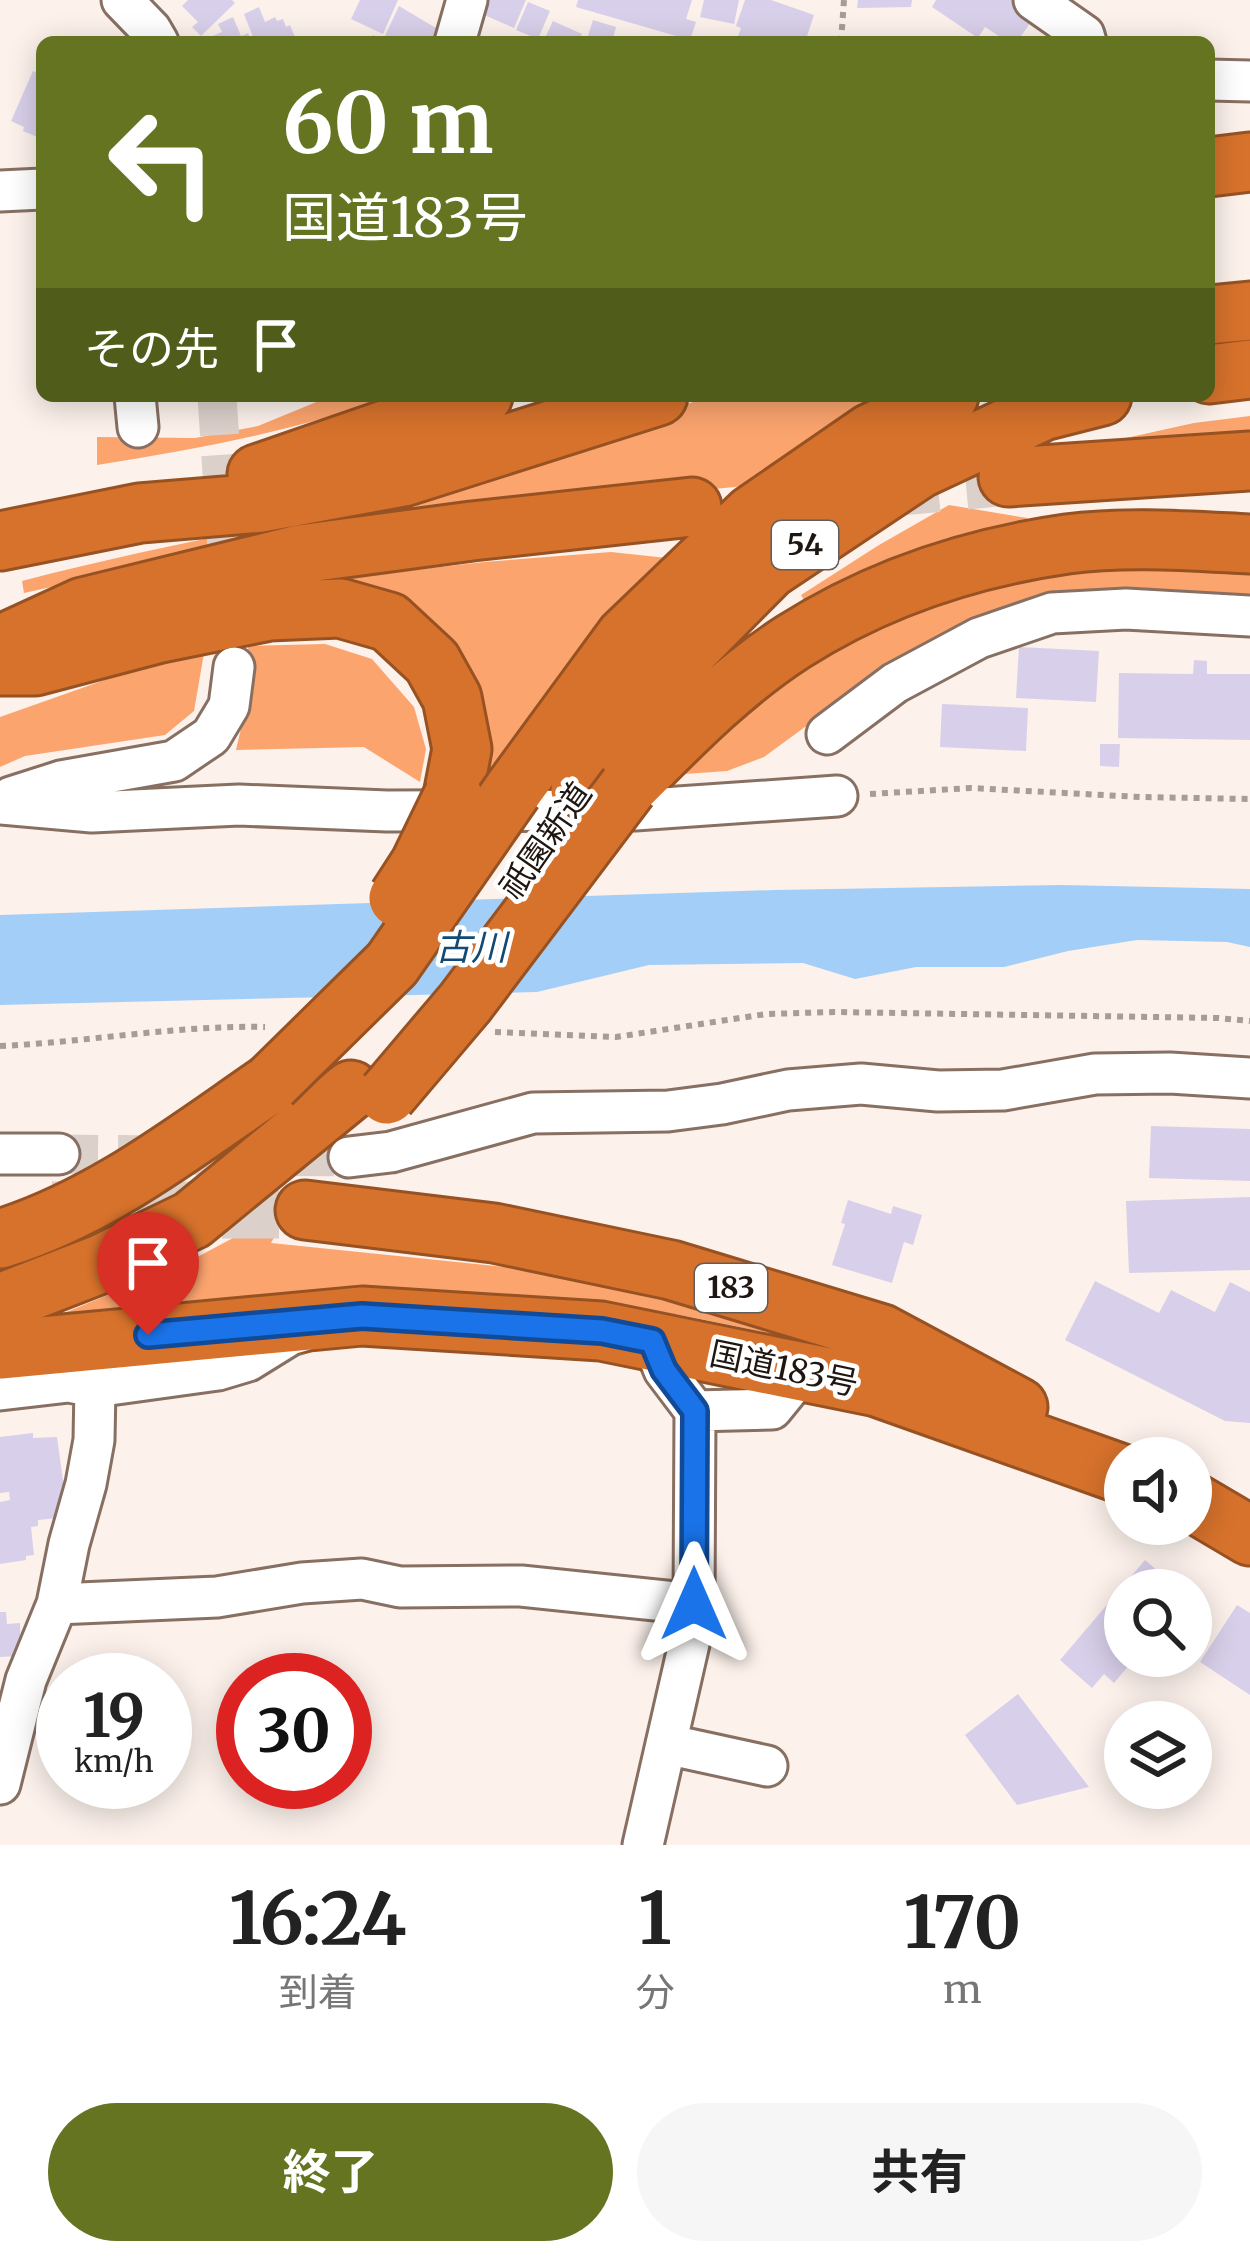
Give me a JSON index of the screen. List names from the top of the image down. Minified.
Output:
{"streets":{"highway":["54","祇園新道","183","国道183号"]},"water":["古川"],"page":{"turn":["60 m","国道183号"],"then":"その先","speed":"19 km/h","limit":"30","eta":["16:24","到着","1","分","170","m"],"buttons":["終了","共有"]}}
